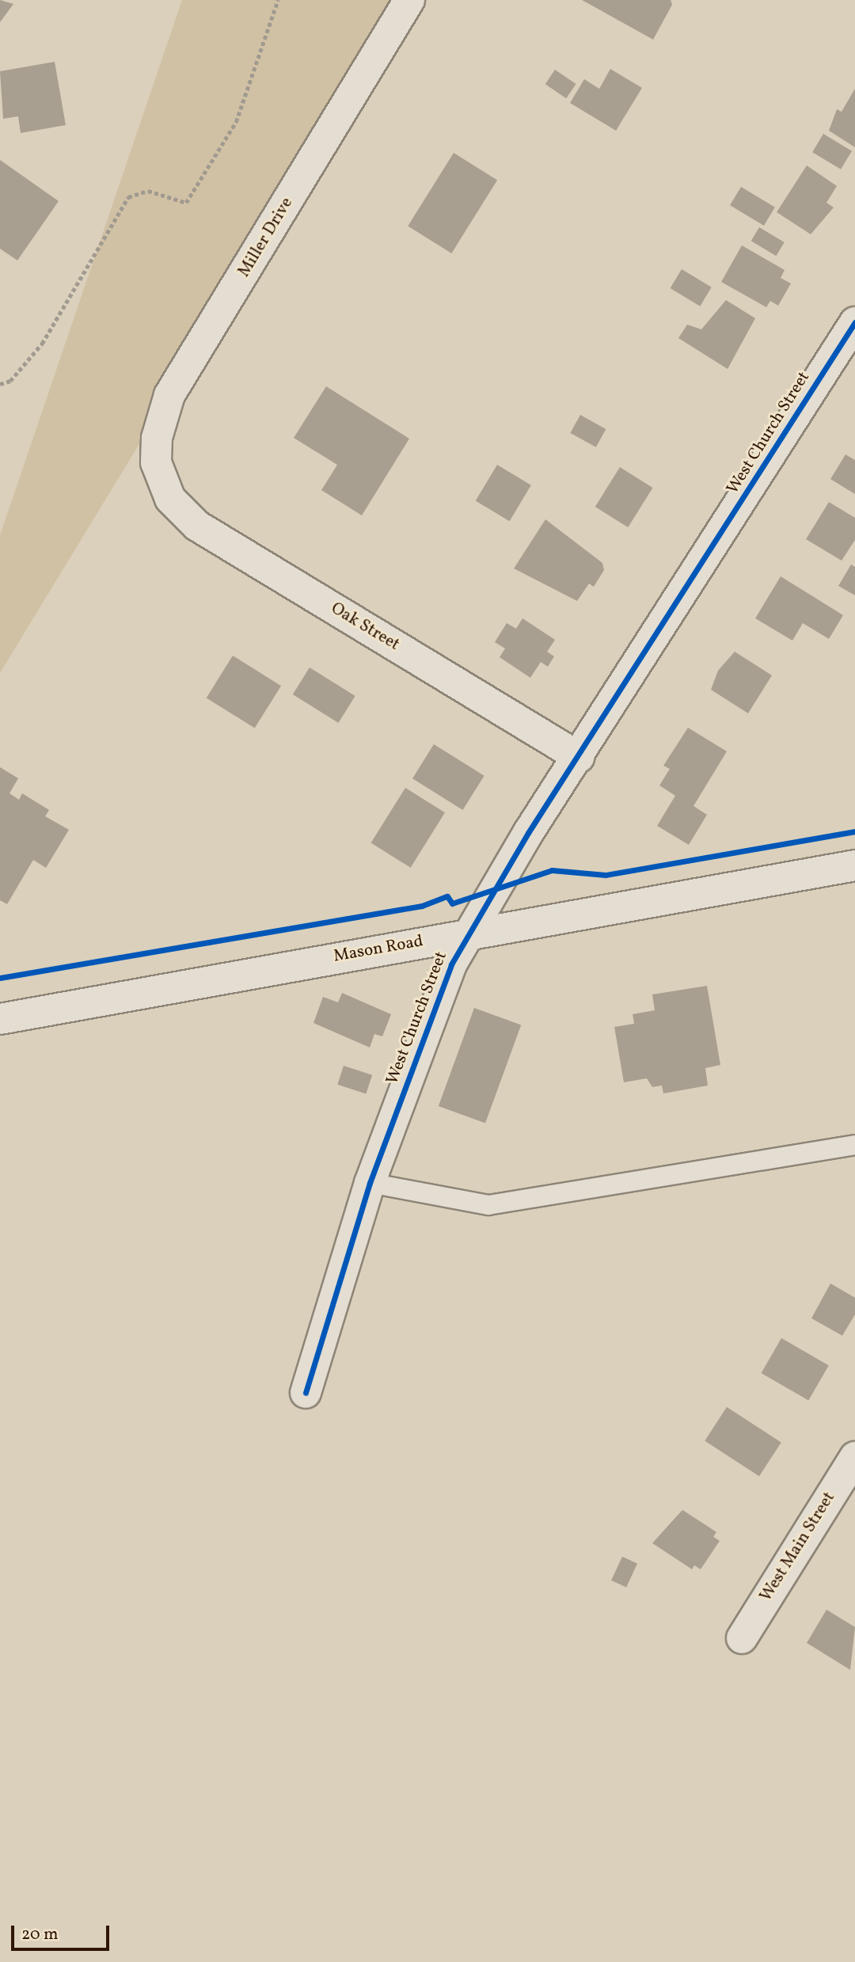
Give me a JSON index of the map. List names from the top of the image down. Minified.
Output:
{"streets":{"street":["Miller Drive","West Church Street","Oak Street","Mason Road","West Main Street"]},"crossings":[["Miller Drive","Oak Street"],["West Church Street","Oak Street"],["West Church Street","Mason Road"]],"scale_bar":"20 m"}
